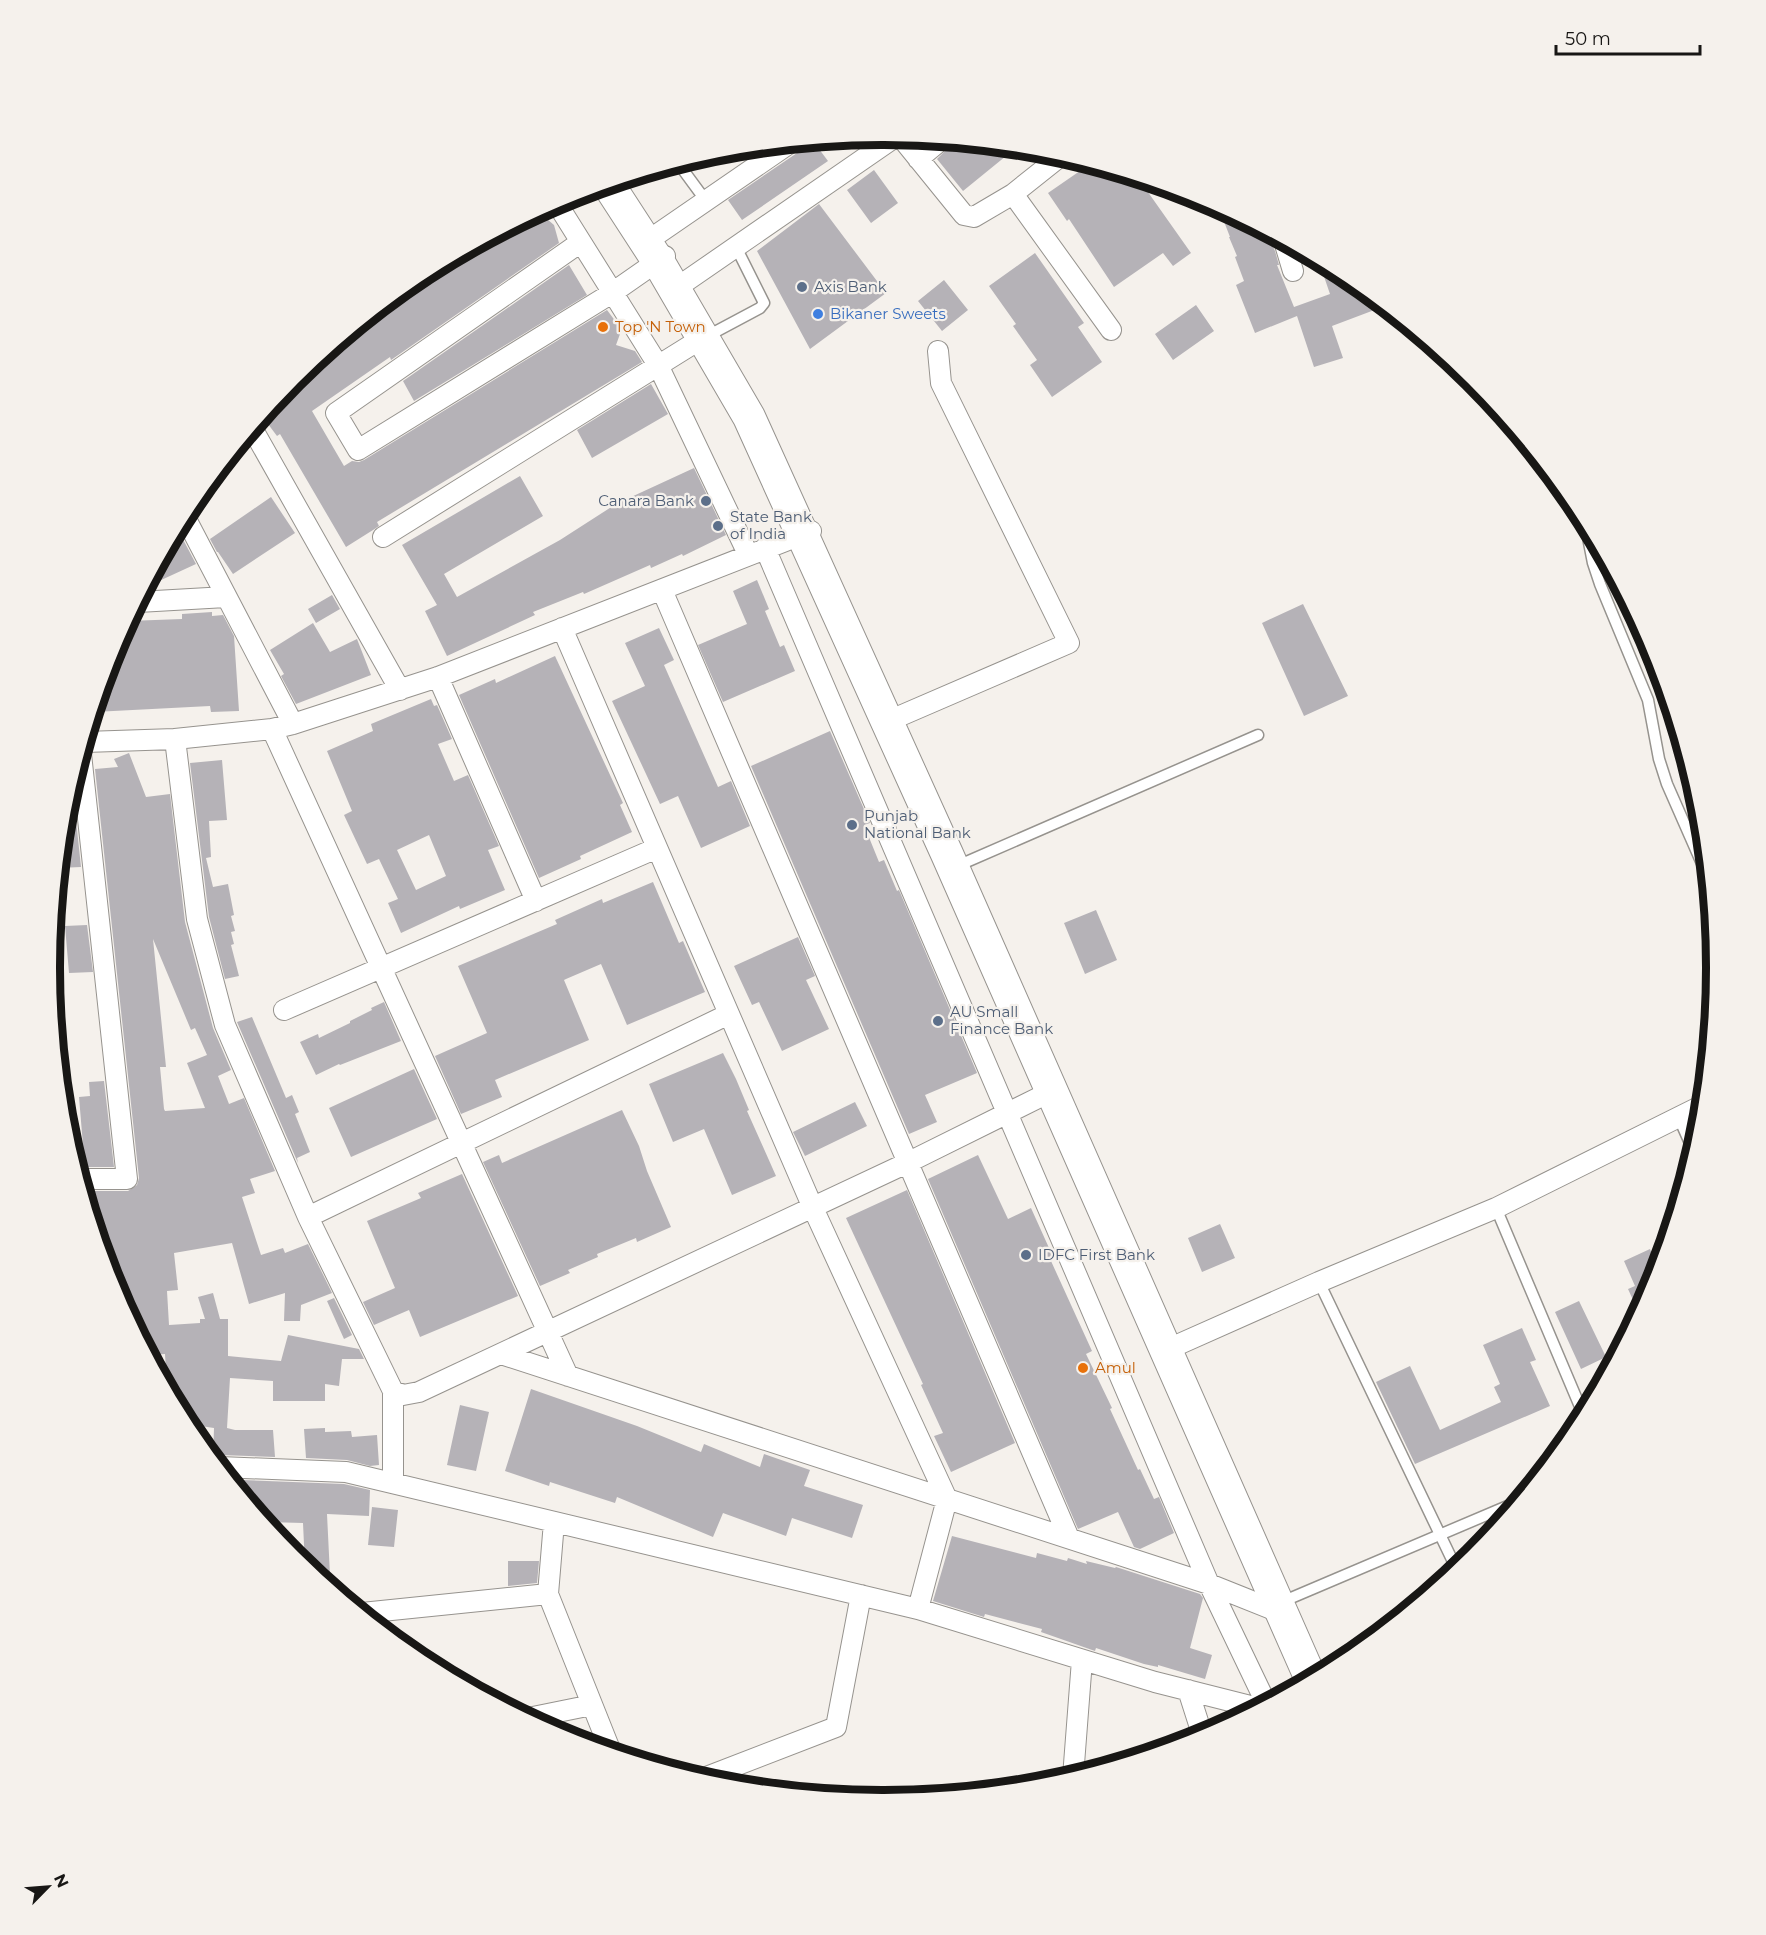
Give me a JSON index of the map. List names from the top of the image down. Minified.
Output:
{"places":["Axis Bank","Bikaner Sweets","Top 'N Town","Canara Bank","State Bank of India","Punjab National Bank","AU Small Finance Bank","IDFC First Bank","Amul"],"scale_bar":"50 m","north":"top right"}
